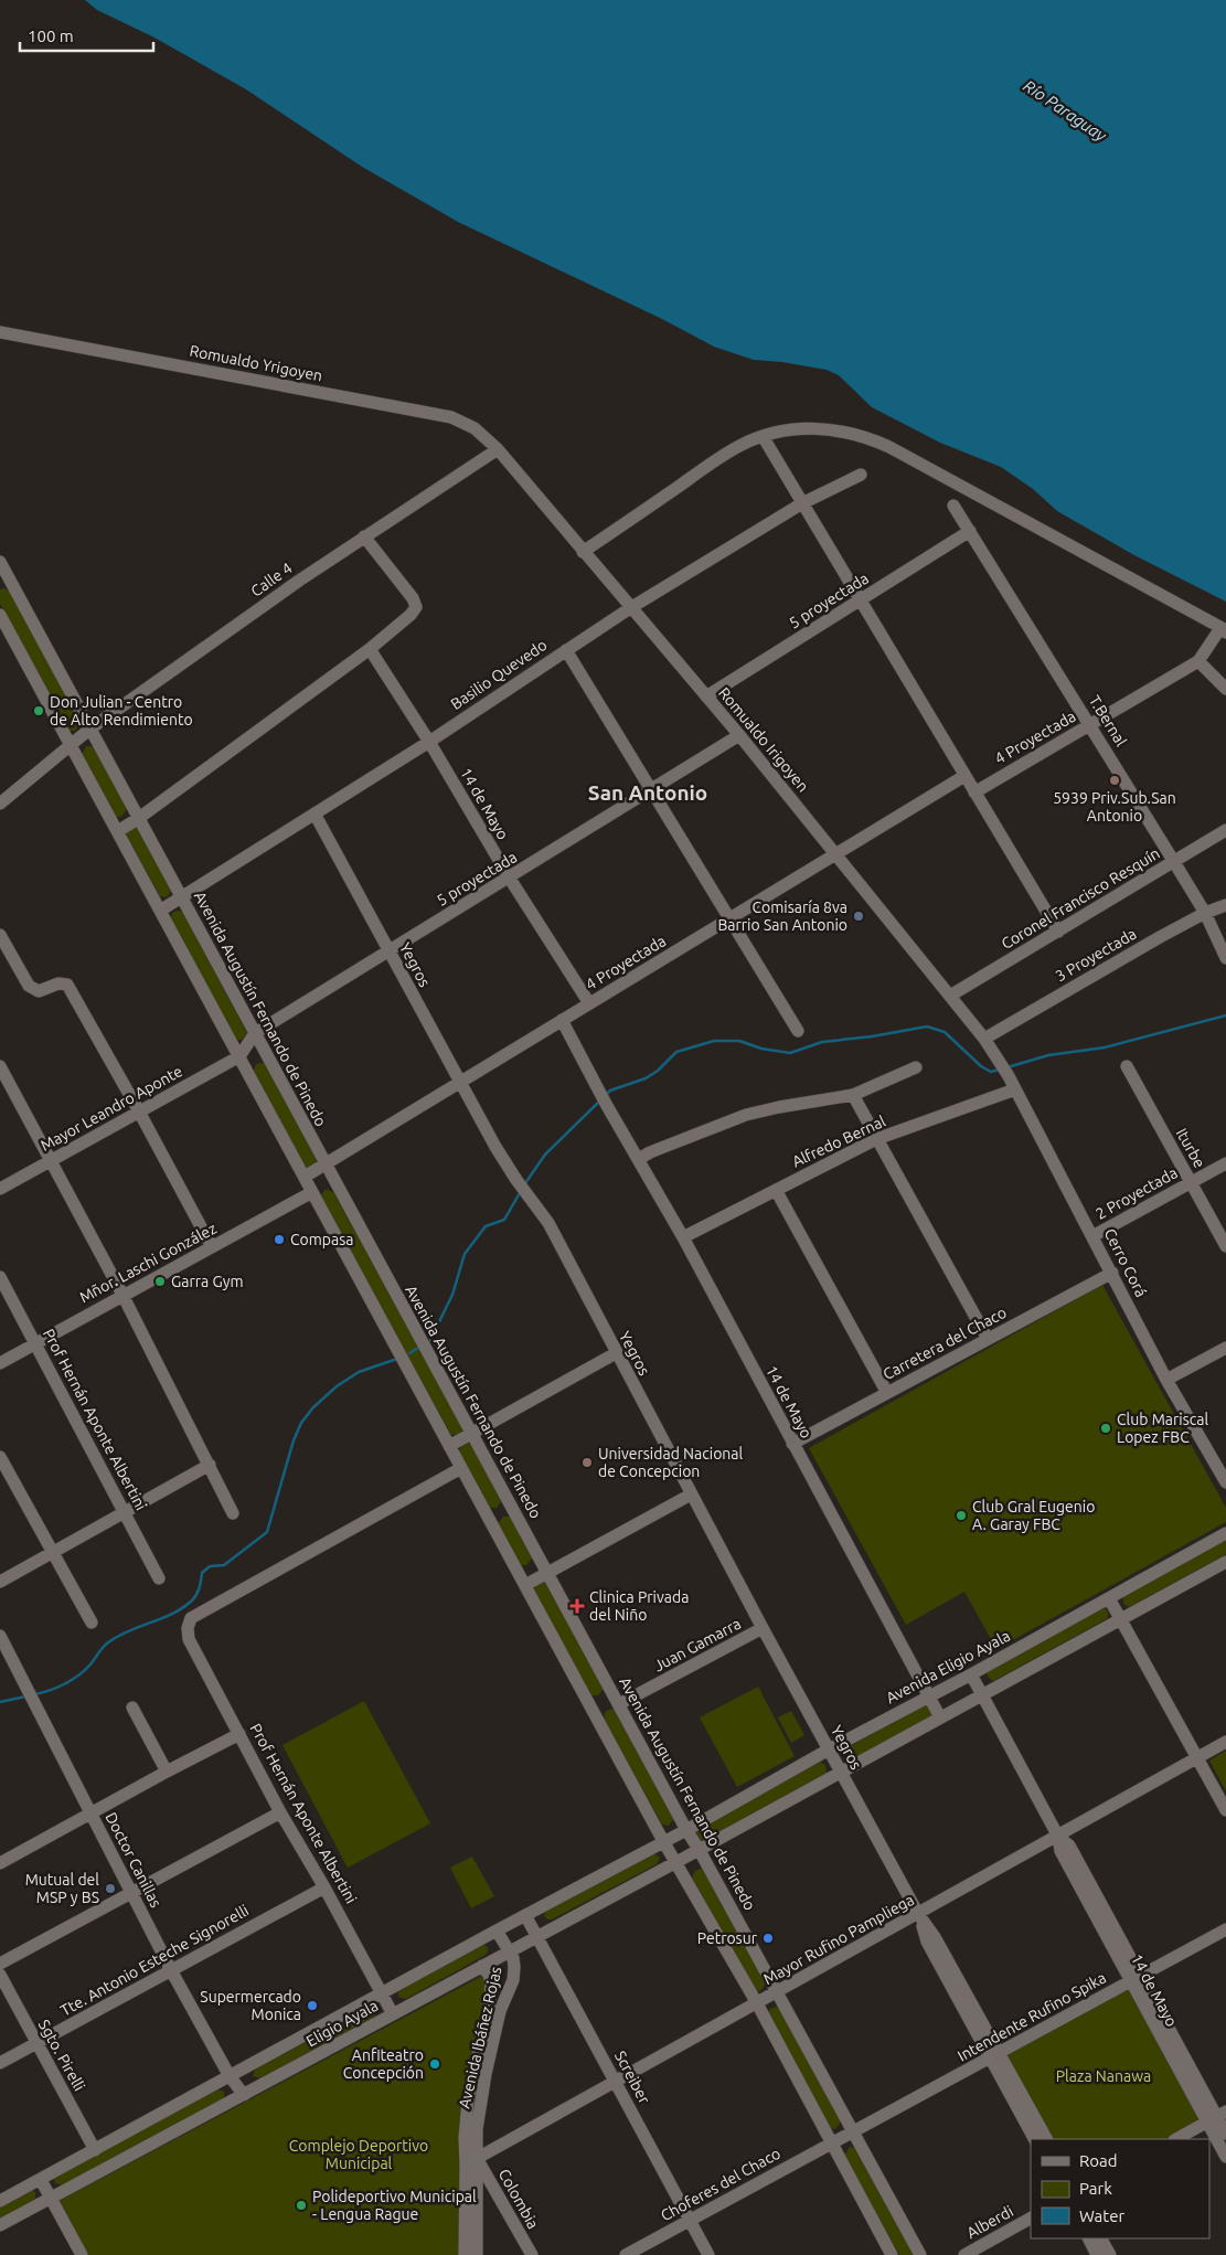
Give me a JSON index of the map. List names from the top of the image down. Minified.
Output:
{"streets":{"street":["Romualdo Yrigoyen","Calle 4","5 proyectada","Basilio Quevedo","T.Bernal","4 Proyectada","Romualdo Irigoyen","14 de Mayo","Coronel Francisco Resquín","3 Proyectada","Yegros","Avenida Augustín Fernando de Pinedo","Mayor Leandro Aponte","Alfredo Bernal","Iturbe","2 Proyectada","Mñor. Laschi González","Cerro Corá","Carretera del Chaco","Prof Hernán Aponte Albertini","Juan Gamarra","Avenida Eligio Ayala","Doctor Canillas","Mayor Rufino Pampliega","Tte. Antonio Esteche Signorelli","Intendente Rufino Spika","Eligio Ayala","Avenida Ibáñez Rojas","Sgto. Pirelli","Screiber","Choferes del Chaco","Colombia","Alberdi"]},"crossings":[["Romualdo Yrigoyen","Calle 4"],["Romualdo Yrigoyen","Romualdo Irigoyen"],["Calle 4","Romualdo Irigoyen"],["Calle 4","Avenida Augustín Fernando de Pinedo"],["5 proyectada","T.Bernal"],["5 proyectada","Romualdo Irigoyen"],["5 proyectada","14 de Mayo"],["5 proyectada","Yegros"],["5 proyectada","Avenida Augustín Fernando de Pinedo"],["5 proyectada","Mayor Leandro Aponte"],["Basilio Quevedo","Romualdo Irigoyen"],["Basilio Quevedo","14 de Mayo"],["Basilio Quevedo","Yegros"],["Basilio Quevedo","Avenida Augustín Fernando de Pinedo"],["T.Bernal","4 Proyectada"],["T.Bernal","Coronel Francisco Resquín"],["T.Bernal","3 Proyectada"],["4 Proyectada","Romualdo Irigoyen"],["4 Proyectada","14 de Mayo"],["4 Proyectada","Yegros"],["4 Proyectada","Avenida Augustín Fernando de Pinedo"],["Romualdo Irigoyen","Coronel Francisco Resquín"],["Romualdo Irigoyen","3 Proyectada"],["Romualdo Irigoyen","Cerro Corá"],["14 de Mayo","Alfredo Bernal"],["14 de Mayo","Carretera del Chaco"],["14 de Mayo","Avenida Eligio Ayala"],["14 de Mayo","Mayor Rufino Pampliega"],["14 de Mayo","Intendente Rufino Spika"],["Yegros","Juan Gamarra"],["Yegros","Avenida Eligio Ayala"],["Yegros","Mayor Rufino Pampliega"],["Yegros","Intendente Rufino Spika"],["Avenida Augustín Fernando de Pinedo","Juan Gamarra"],["Avenida Augustín Fernando de Pinedo","Avenida Eligio Ayala"],["Avenida Augustín Fernando de Pinedo","Mayor Rufino Pampliega"],["Avenida Augustín Fernando de Pinedo","Intendente Rufino Spika"],["Avenida Augustín Fernando de Pinedo","Eligio Ayala"],["Alfredo Bernal","Cerro Corá"],["Iturbe","2 Proyectada"],["2 Proyectada","Cerro Corá"],["Mñor. Laschi González","Prof Hernán Aponte Albertini"],["Cerro Corá","Carretera del Chaco"],["Prof Hernán Aponte Albertini","Tte. Antonio Esteche Signorelli"],["Prof Hernán Aponte Albertini","Eligio Ayala"],["Avenida Eligio Ayala","Eligio Ayala"],["Doctor Canillas","Tte. Antonio Esteche Signorelli"],["Doctor Canillas","Eligio Ayala"],["Mayor Rufino Pampliega","Avenida Ibáñez Rojas"],["Mayor Rufino Pampliega","Screiber"],["Mayor Rufino Pampliega","Colombia"],["Tte. Antonio Esteche Signorelli","Sgto. Pirelli"],["Intendente Rufino Spika","Choferes del Chaco"],["Eligio Ayala","Avenida Ibáñez Rojas"],["Eligio Ayala","Sgto. Pirelli"],["Eligio Ayala","Screiber"],["Avenida Ibáñez Rojas","Colombia"],["Screiber","Choferes del Chaco"]],"districts":["San Antonio"],"water":["Río Paraguay"],"parks":["Plaza Nanawa","Complejo Deportivo Municipal"],"places":{"other":["Don Julian - Centro de Alto Rendimiento","5939 Priv.Sub.San Antonio","Comisaría 8va Barrio San Antonio","Compasa","Garra Gym","Club Mariscal Lopez FBC","Universidad Nacional de Concepcion","Club Gral Eugenio A. Garay FBC","Mutual del MSP y BS","Petrosur","Supermercado Monica","Anfiteatro Concepción","Polideportivo Municipal - Lengua Rague"],"health":["Clinica Privada del Niño"]},"legend":["Road","Park","Water"],"scale_bar":"100 m"}
